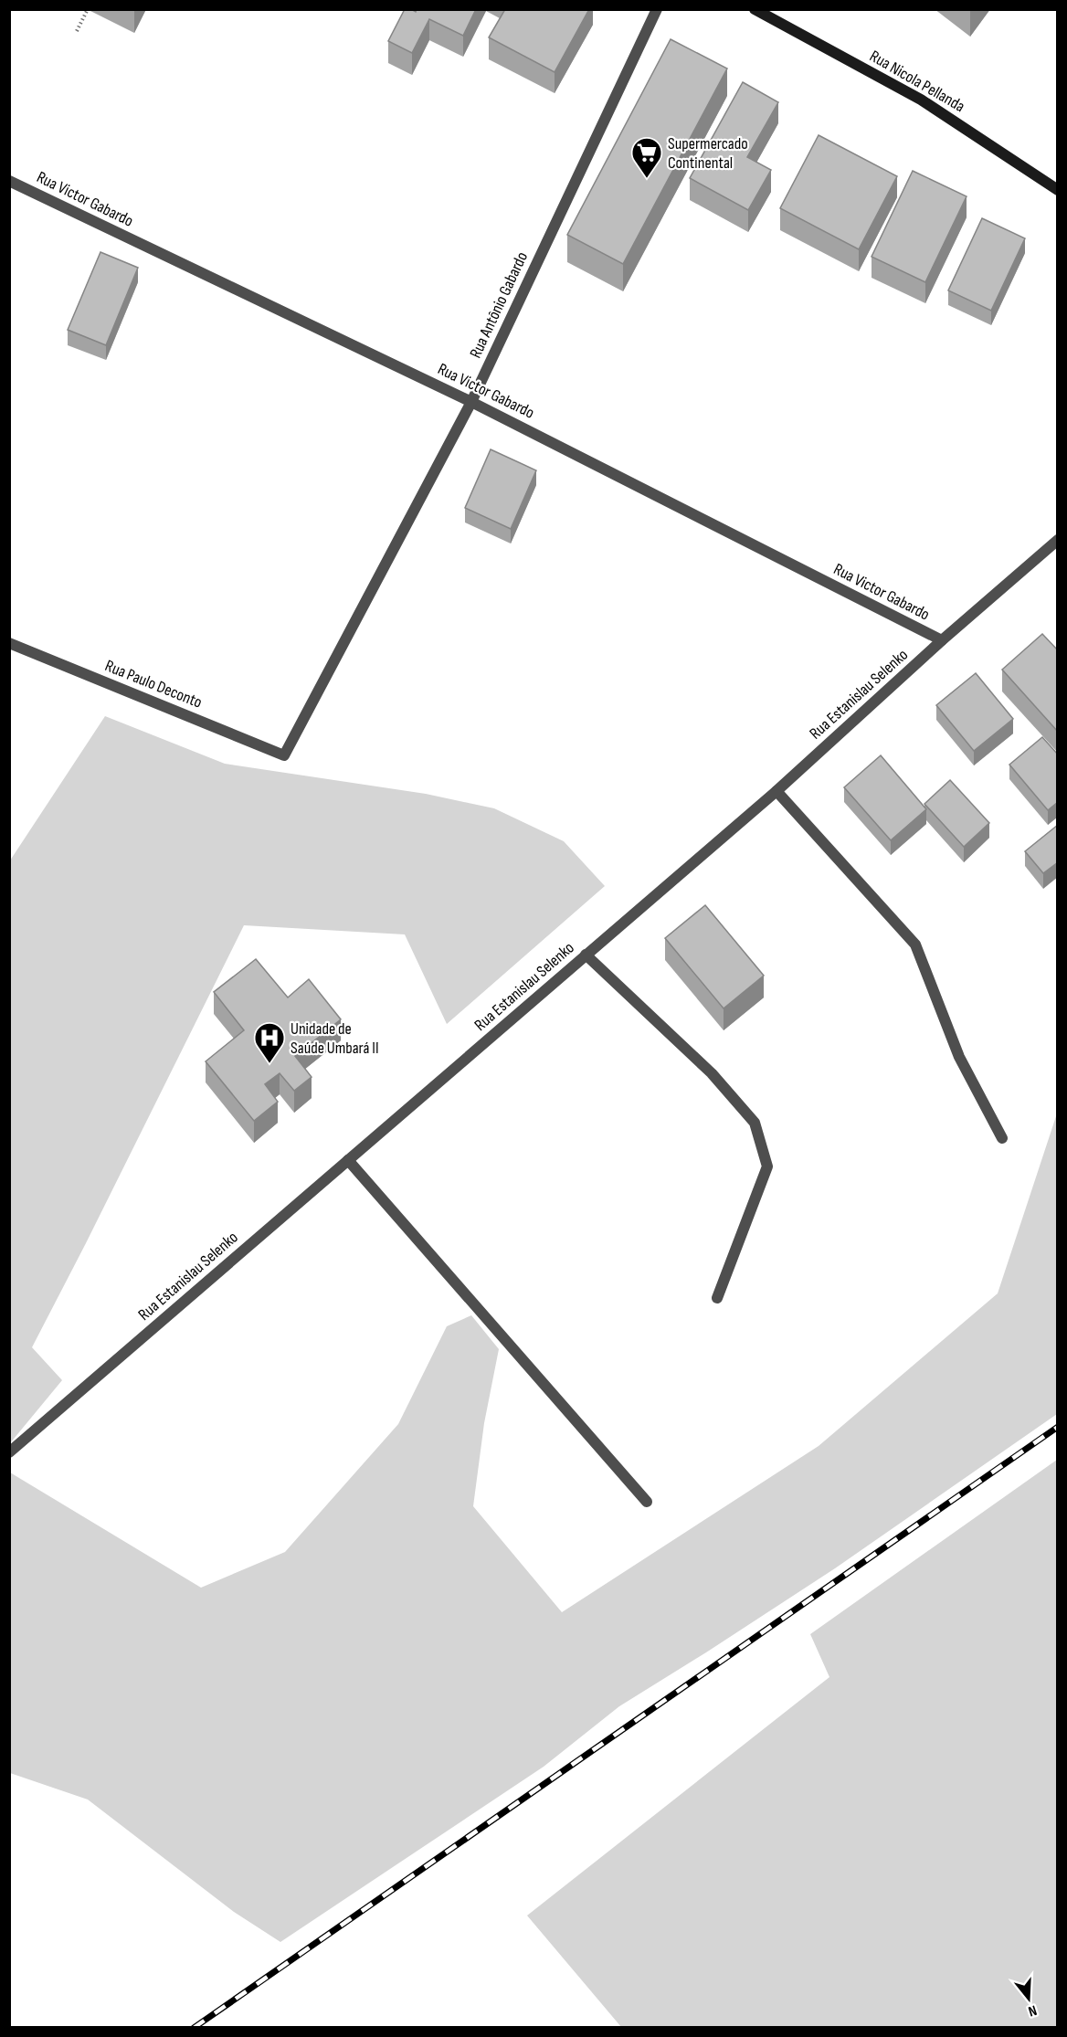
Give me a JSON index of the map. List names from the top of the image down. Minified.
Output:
{"streets":{"main road":["Rua Nicola Pellanda"],"street":["Rua Victor Gabardo","Rua Antônio Gabardo","Rua Paulo Deconto","Rua Estanislau Selenko"]},"crossings":[["Rua Victor Gabardo","Rua Antônio Gabardo"],["Rua Victor Gabardo","Rua Estanislau Selenko"],["Rua Antônio Gabardo","Rua Paulo Deconto"]],"places":{"supermarket":["Supermercado Continental"],"hospital":["Unidade de Saúde Umbará II"]},"north":"bottom"}
